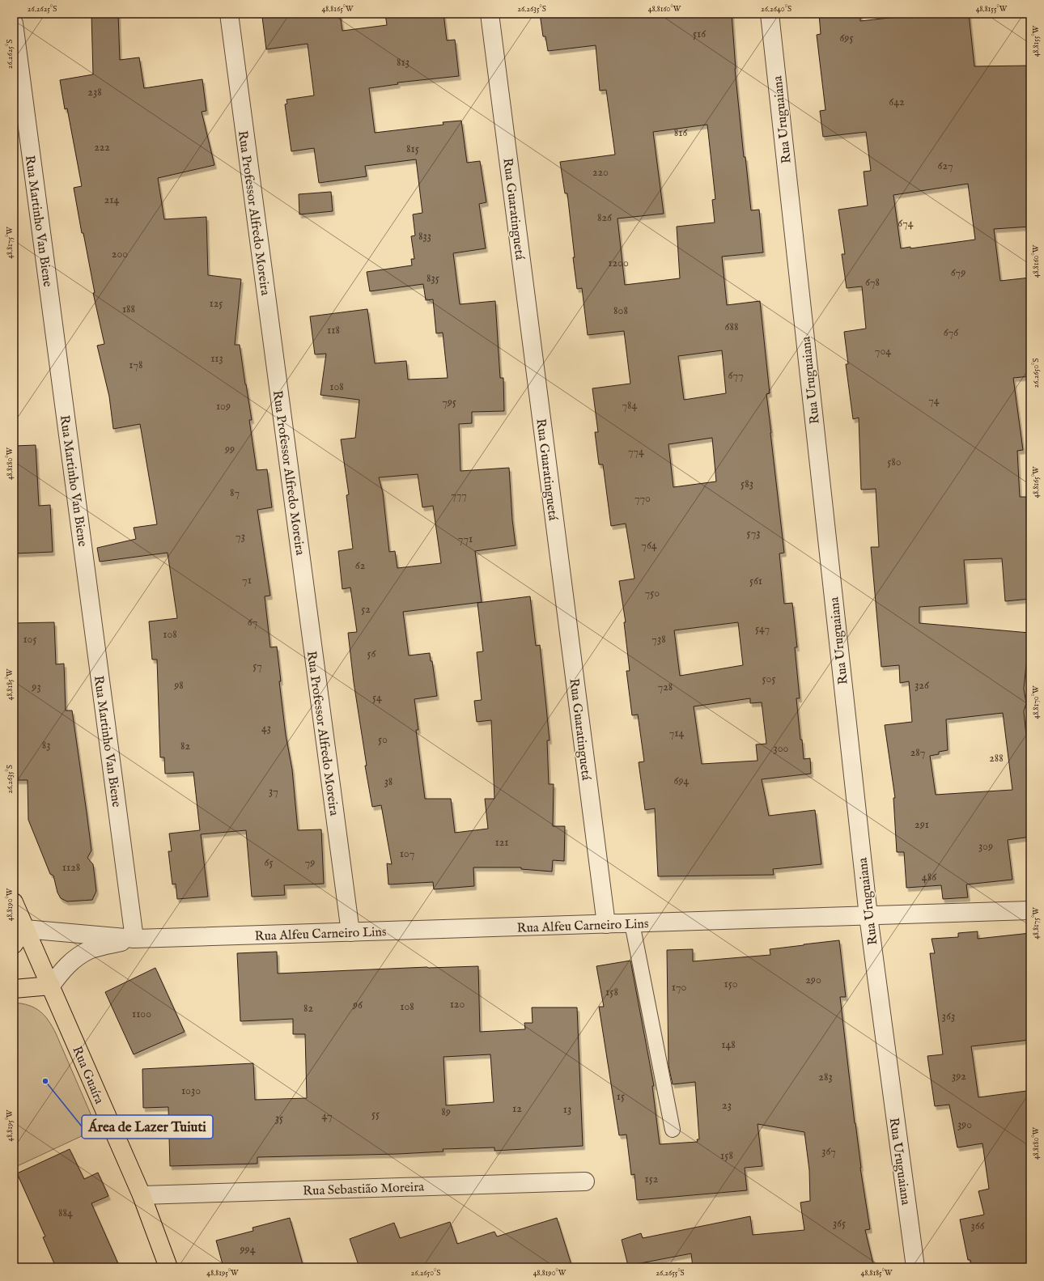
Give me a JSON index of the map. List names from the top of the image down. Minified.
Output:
{"streets":{"main road":["Rua Guaíra"],"street":["Rua Uruguaiana","Rua Guaratinguetá","Rua Professor Alfredo Moreira","Rua Martinho Van Biene","Rua Alfeu Carneiro Lins","Rua Sebastião Moreira"]},"crossings":[["Rua Uruguaiana","Rua Alfeu Carneiro Lins"],["Rua Guaratinguetá","Rua Alfeu Carneiro Lins"],["Rua Professor Alfredo Moreira","Rua Alfeu Carneiro Lins"],["Rua Martinho Van Biene","Rua Alfeu Carneiro Lins"],["Rua Alfeu Carneiro Lins","Rua Guaíra"],["Rua Guaíra","Rua Sebastião Moreira"]],"places":["Área de Lazer Tuiuti"],"house_numbers":["516","695","813","238","642","816","222","815","627","220","214","826","674","833","200","1200","679","835","678","125","188","808","688","118","676","704","113","178","677","108","74","795","784","109","99","774","580","583","87","777","770","573","73","771","764","62","71","561","750","52","67","547","108","105","738","56","57","505","98","326","93","728","54","43","714","50","83","82","300","287","288","694","38","37","291","121","309","107","65","79","1128","486","290","150","170","158","120","96","108","82","1100","363","148","392","283","1030","15","23","12","13","89","55","47","35","390","367","158","152","884","365","366","994"],"coordinates":["26.2625°S","48.8165°W","26.2635°S","48.8160°W","26.2640°S","48.8155°W","48.8175°W","26.2650°S","48.8180°W","48.8185°W","48.8170°W","48.8190°W","48.8195°W","26.2655°S"]}
